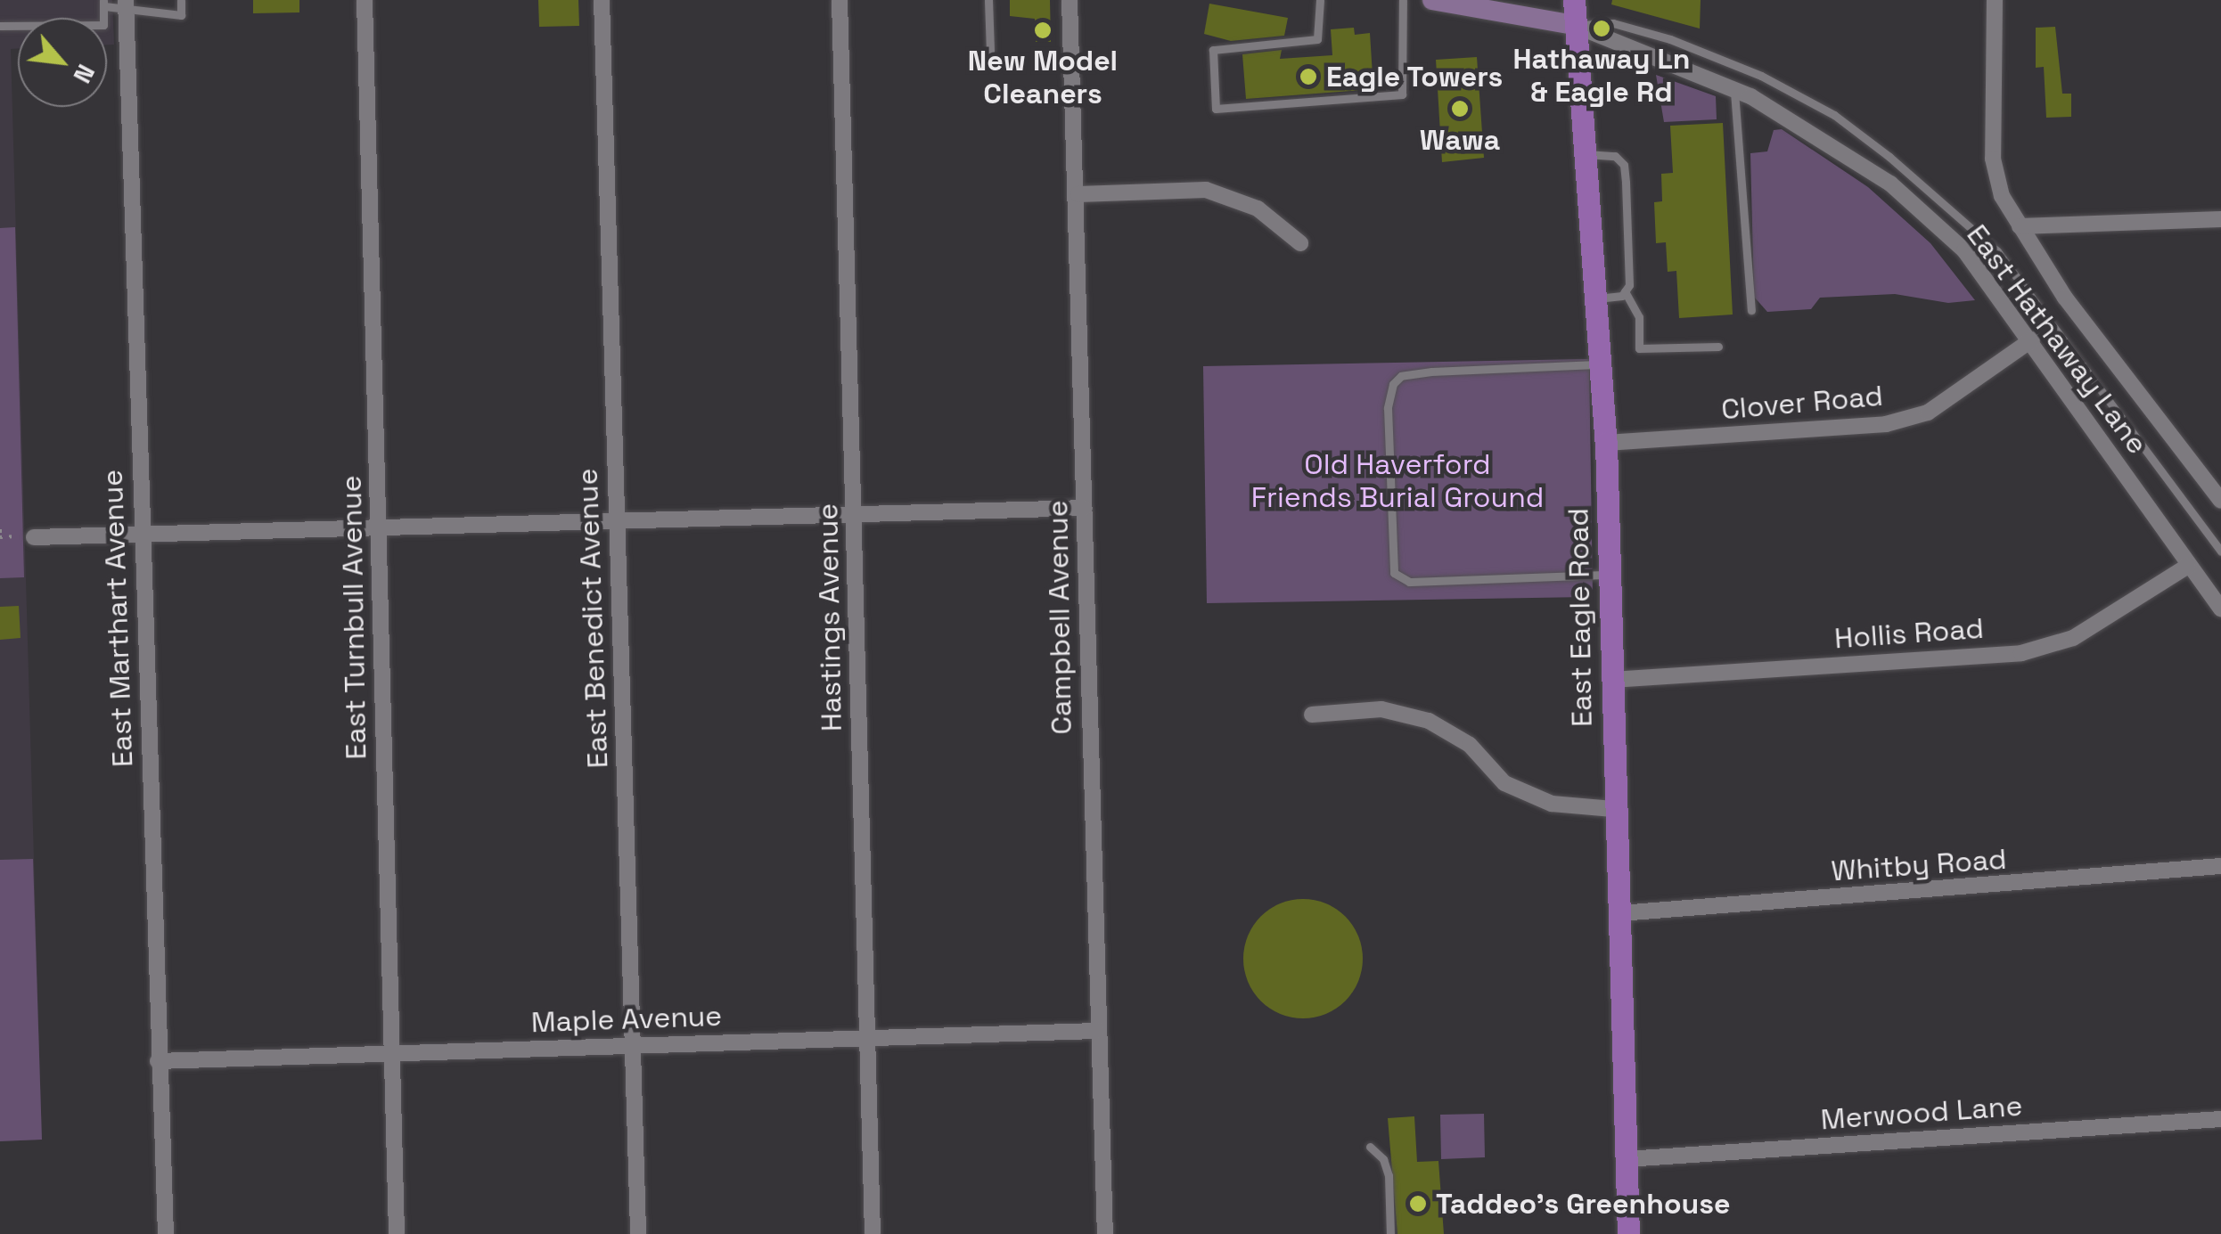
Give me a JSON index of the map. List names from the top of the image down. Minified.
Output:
{"streets":{"main road":["East Eagle Road"],"street":["East Hathaway Lane","Clover Road","East Turnbull Avenue","Hastings Avenue","Campbell Avenue","East Marthart Avenue","East Benedict Avenue","Hollis Road","Whitby Road","Maple Avenue","Merwood Lane"]},"crossings":[["East Hathaway Lane","Clover Road"],["East Hathaway Lane","East Eagle Road"],["East Hathaway Lane","Hollis Road"],["Clover Road","East Eagle Road"],["East Turnbull Avenue","Maple Avenue"],["Hastings Avenue","Maple Avenue"],["Campbell Avenue","Maple Avenue"],["East Eagle Road","Hollis Road"],["East Eagle Road","Whitby Road"],["East Eagle Road","Merwood Lane"],["East Marthart Avenue","Maple Avenue"],["East Benedict Avenue","Maple Avenue"]],"parks":["Old Haverford Friends Burial Ground"],"places":["Hathaway Ln & Eagle Rd","New Model Cleaners","Eagle Towers","Wawa","Taddeo's Greenhouse"],"north":"bottom right"}
